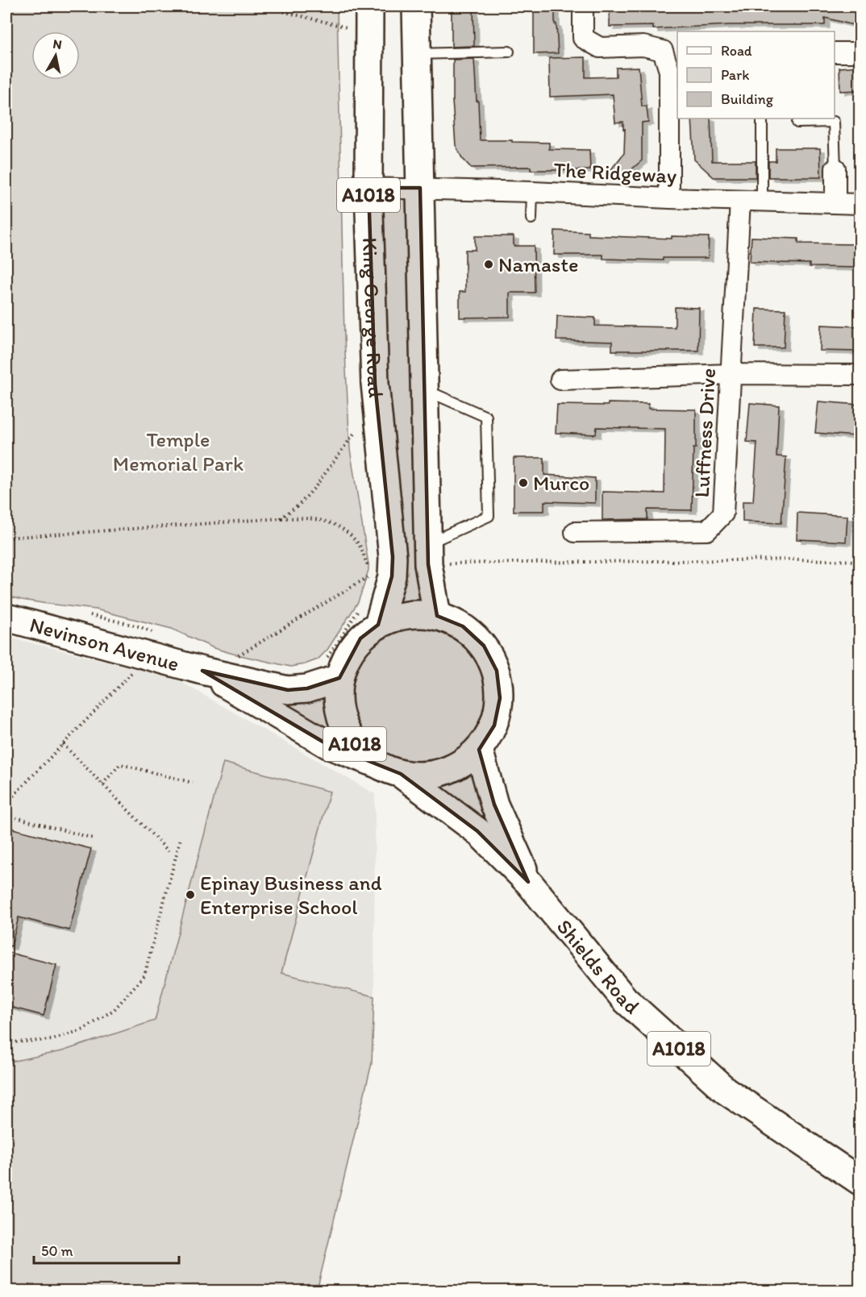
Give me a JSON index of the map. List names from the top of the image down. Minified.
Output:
{"streets":{"main road":["A1018","King George Road","Nevinson Avenue","Shields Road"],"street":["The Ridgeway","Luffness Drive"]},"crossings":[["The Ridgeway","A1018"],["The Ridgeway","King George Road"],["The Ridgeway","Luffness Drive"],["A1018","King George Road"],["A1018","Nevinson Avenue"],["A1018","Shields Road"],["King George Road","Nevinson Avenue"],["King George Road","Shields Road"],["Nevinson Avenue","Shields Road"]],"parks":["Temple Memorial Park"],"places":["Namaste","Murco","Epinay Business and Enterprise School"],"legend":["Road","Park","Building"],"scale_bar":"50 m","north":"top"}
